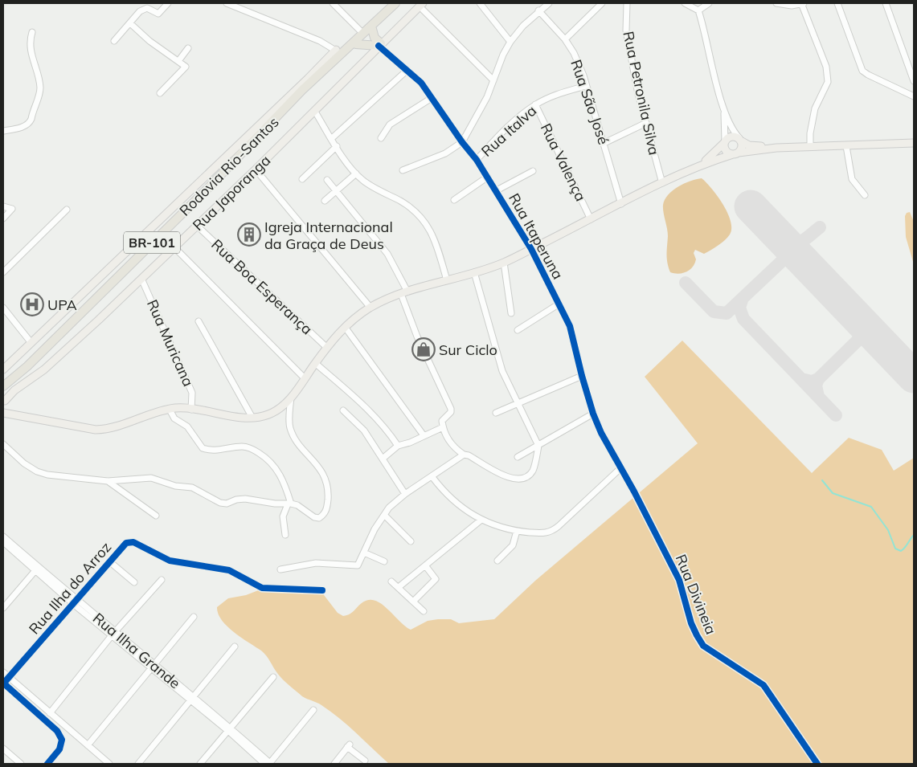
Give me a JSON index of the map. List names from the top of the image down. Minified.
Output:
{"streets":{"highway":["Rodovia Rio-Santos","BR-101"],"main road":["Rua Japoranga"],"street":["Rua Petronila Silva","Rua São José","Rua Italva","Rua Valença","Rua Itaperuna","Rua Boa Esperança","Rua Muricana","Rua Ilha do Arroz","Rua Divineia","Rua Ilha Grande"]},"crossings":[["Rua São José","Rua Italva"],["Rua Italva","Rua Valença"],["Rua Italva","Rua Itaperuna"],["Rua Japoranga","Rua Itaperuna"],["Rua Japoranga","Rua Boa Esperança"],["Rua Japoranga","Rua Muricana"],["Rua Itaperuna","Rua Divineia"],["Rua Ilha do Arroz","Rua Ilha Grande"]],"places":{"building":["Igreja Internacional da Graça de Deus"],"hospital":["UPA"],"shop":["Sur Ciclo"]}}
